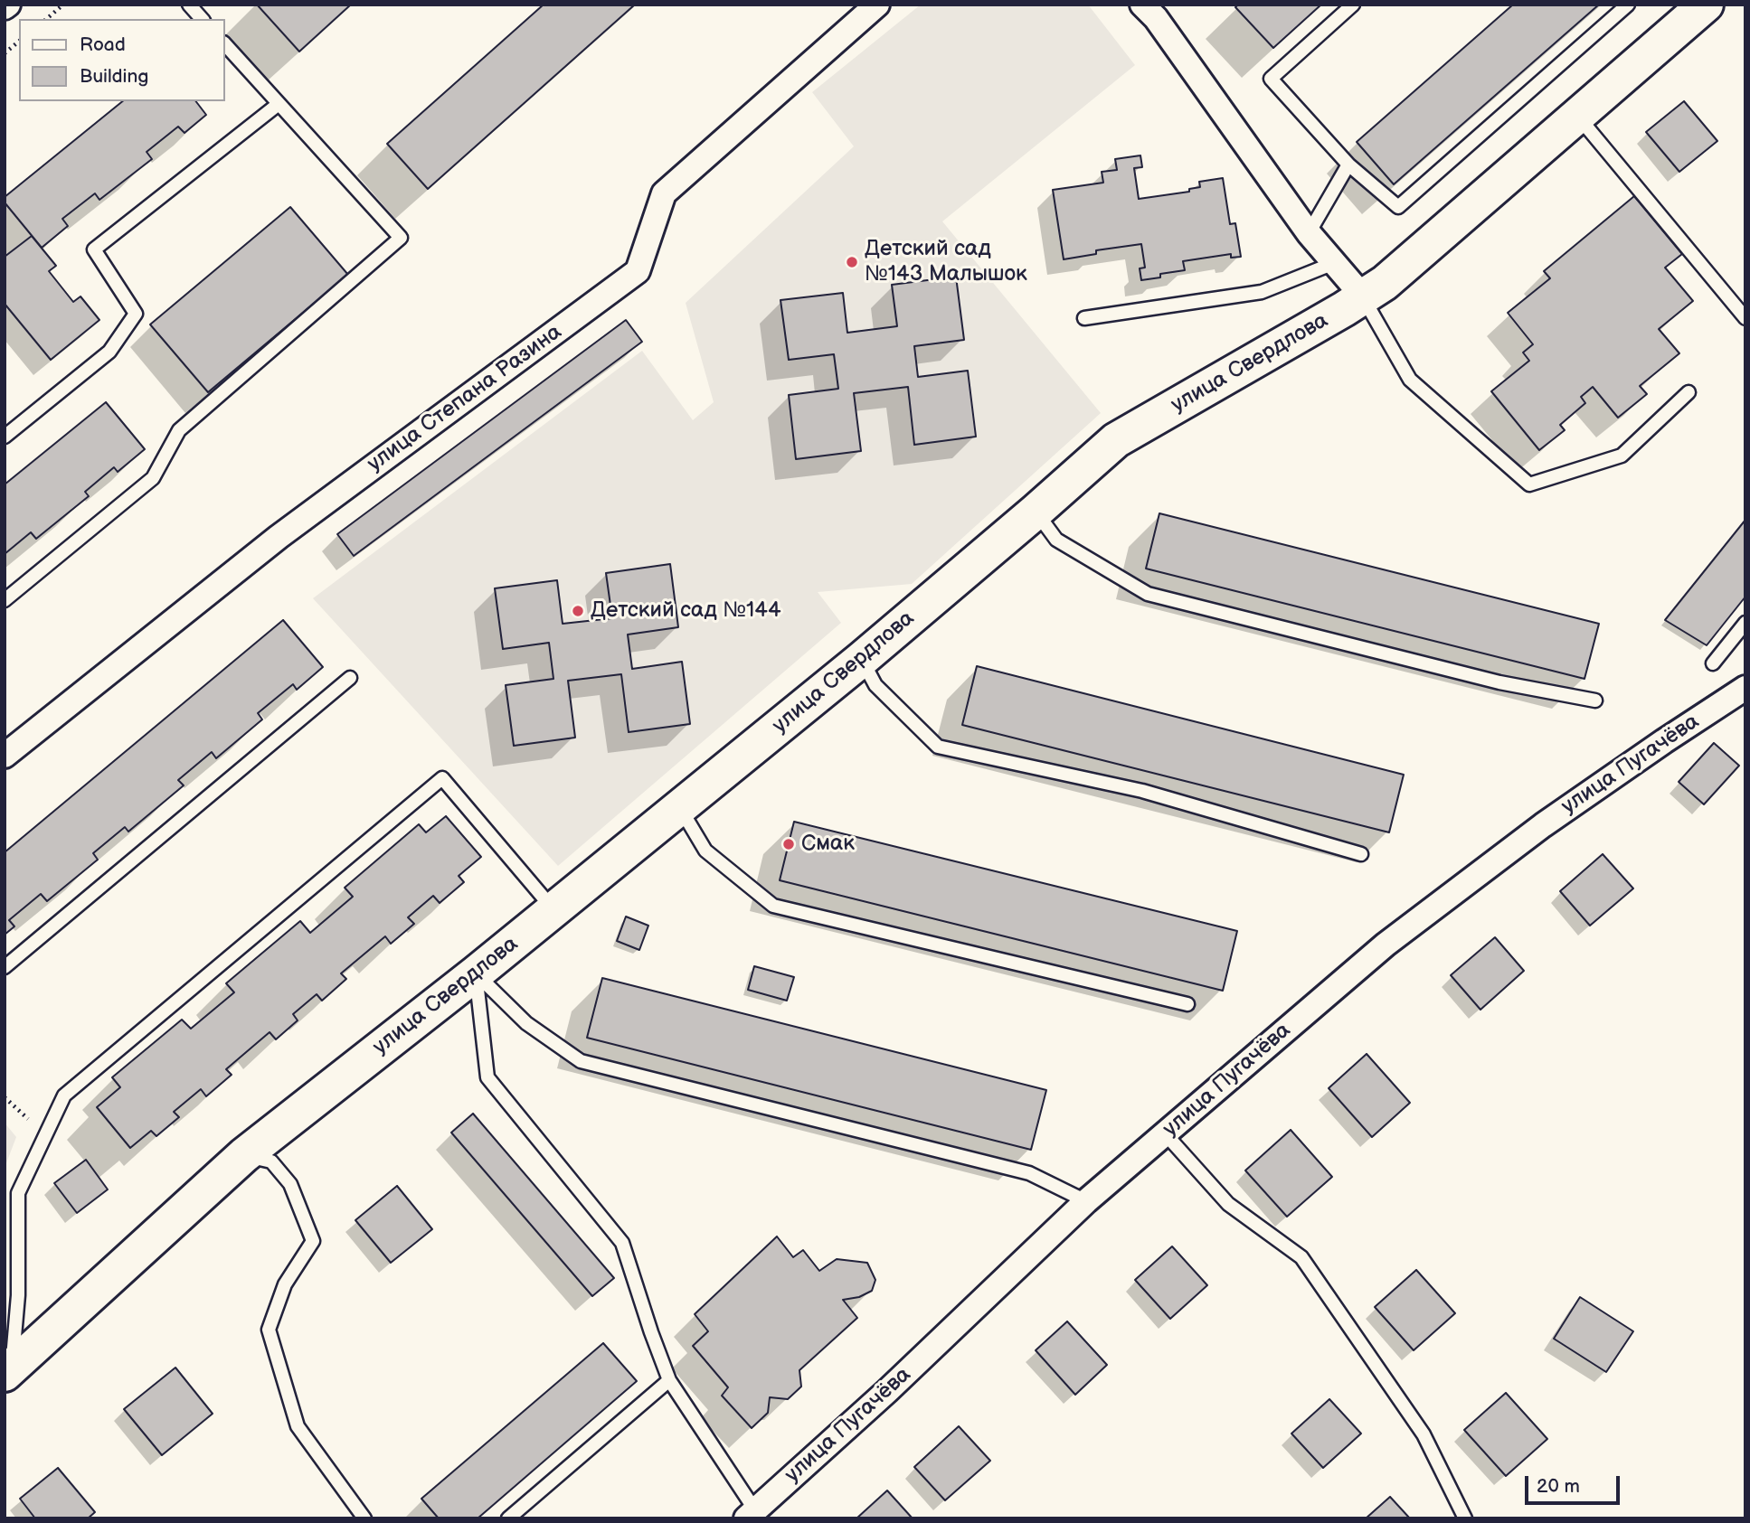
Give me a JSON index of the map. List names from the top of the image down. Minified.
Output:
{"streets":{"street":["улица Свердлова","улица Степана Разина","улица Пугачёва"]},"places":["Детский сад №143 Малышок","Детский сад №144","Смак"],"legend":["Road","Building"],"scale_bar":"20 m"}
